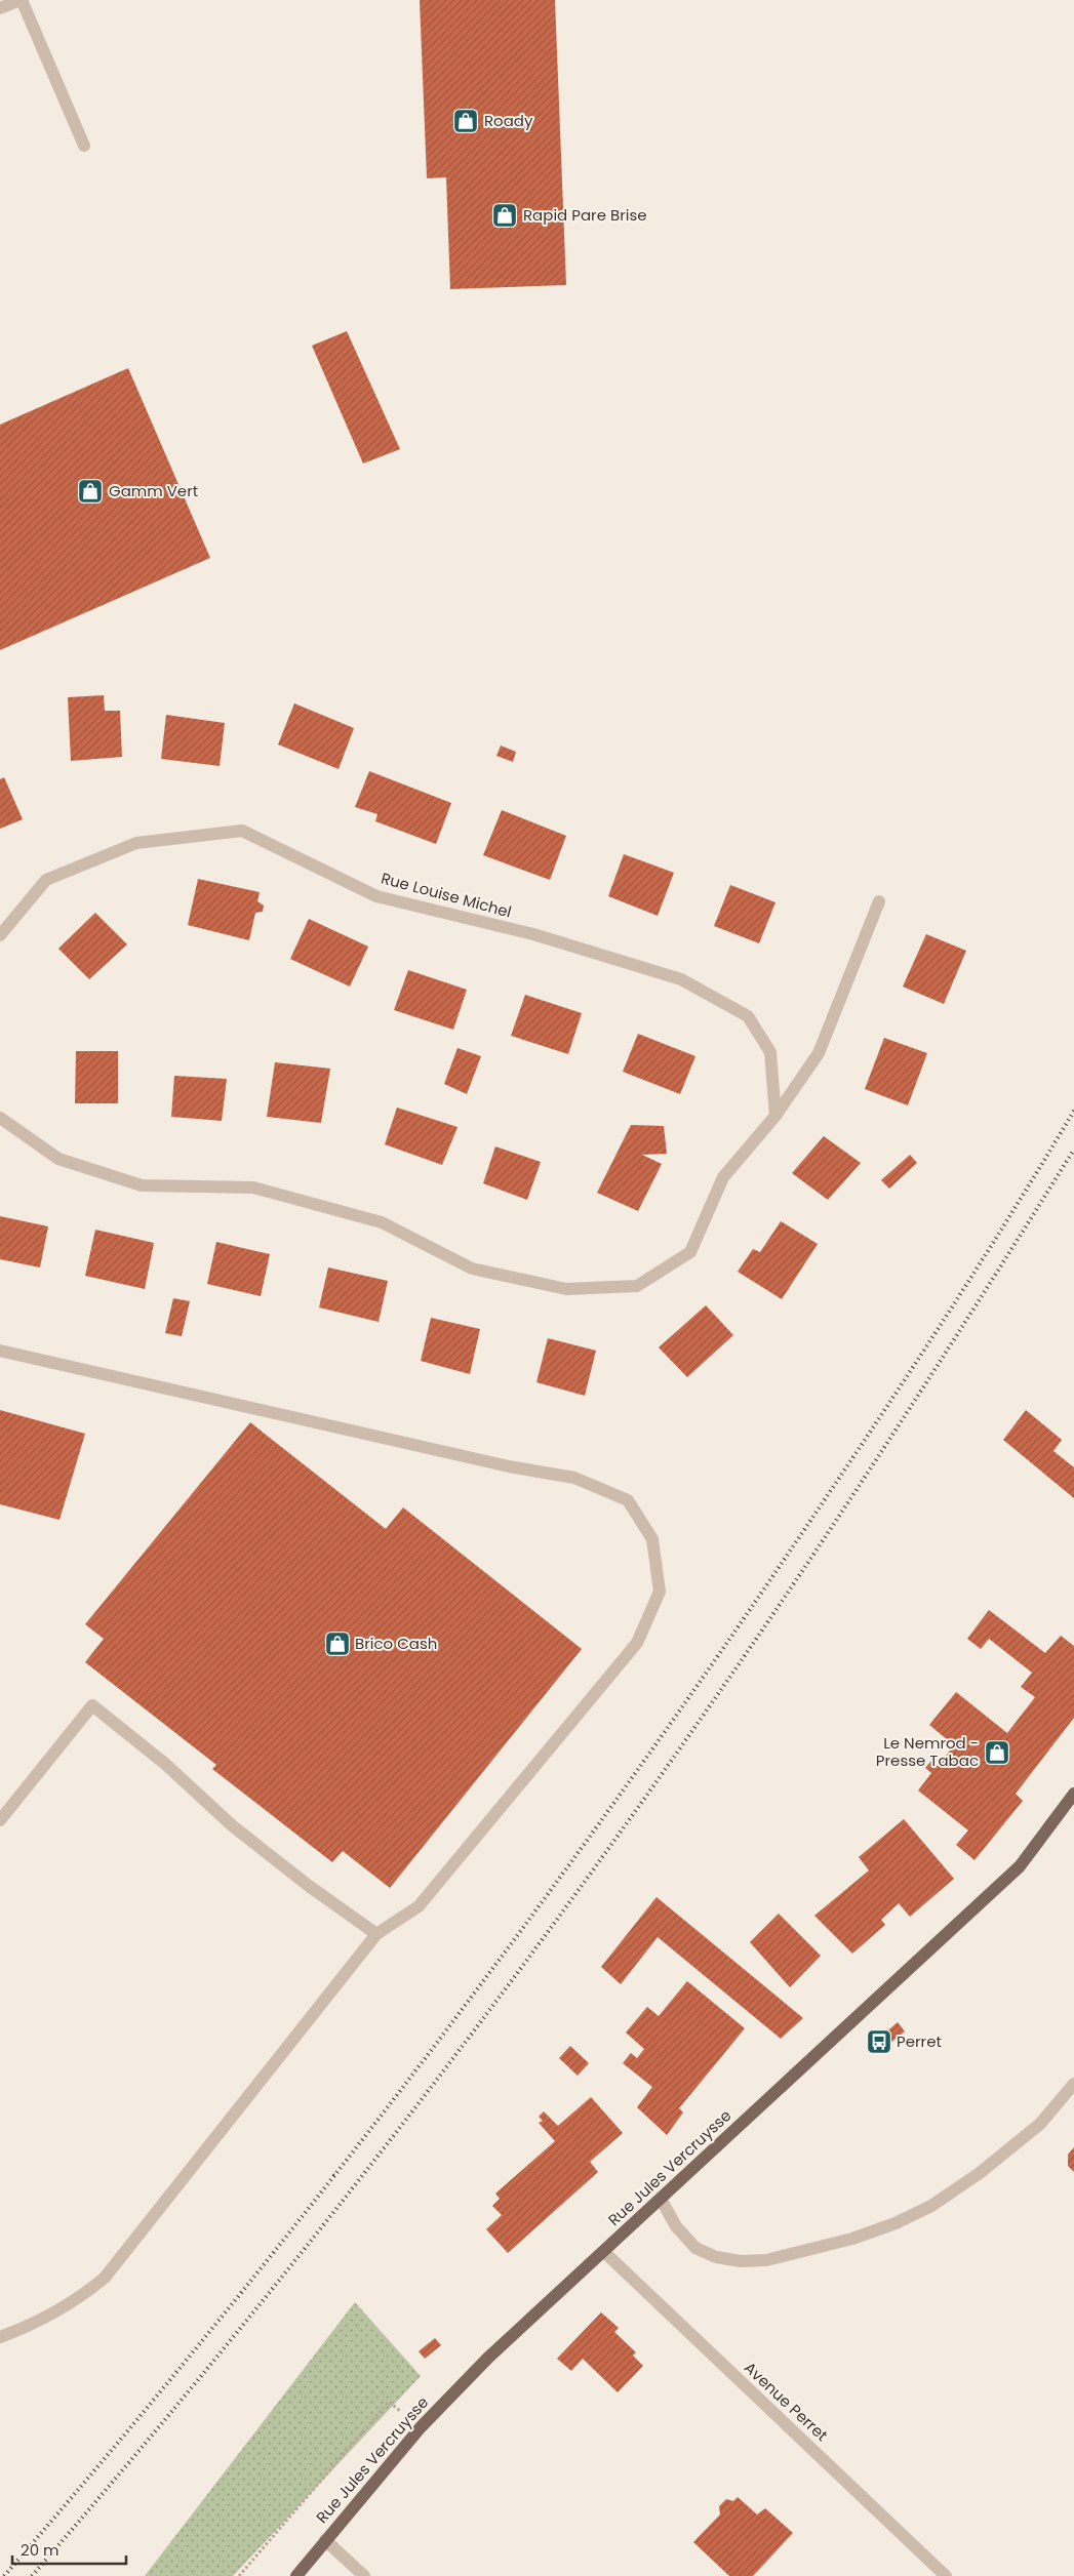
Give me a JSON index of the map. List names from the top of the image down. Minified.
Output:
{"streets":{"main road":["Rue Jules Vercruysse"],"street":["Rue Louise Michel","Avenue Perret"]},"crossings":[["Rue Jules Vercruysse","Avenue Perret"]],"places":{"shop":["Roady","Rapid Pare Brise","Gamm Vert","Brico Cash","Le Nemrod - Presse Tabac"],"bus stop":["Perret"]},"scale_bar":"20 m"}
